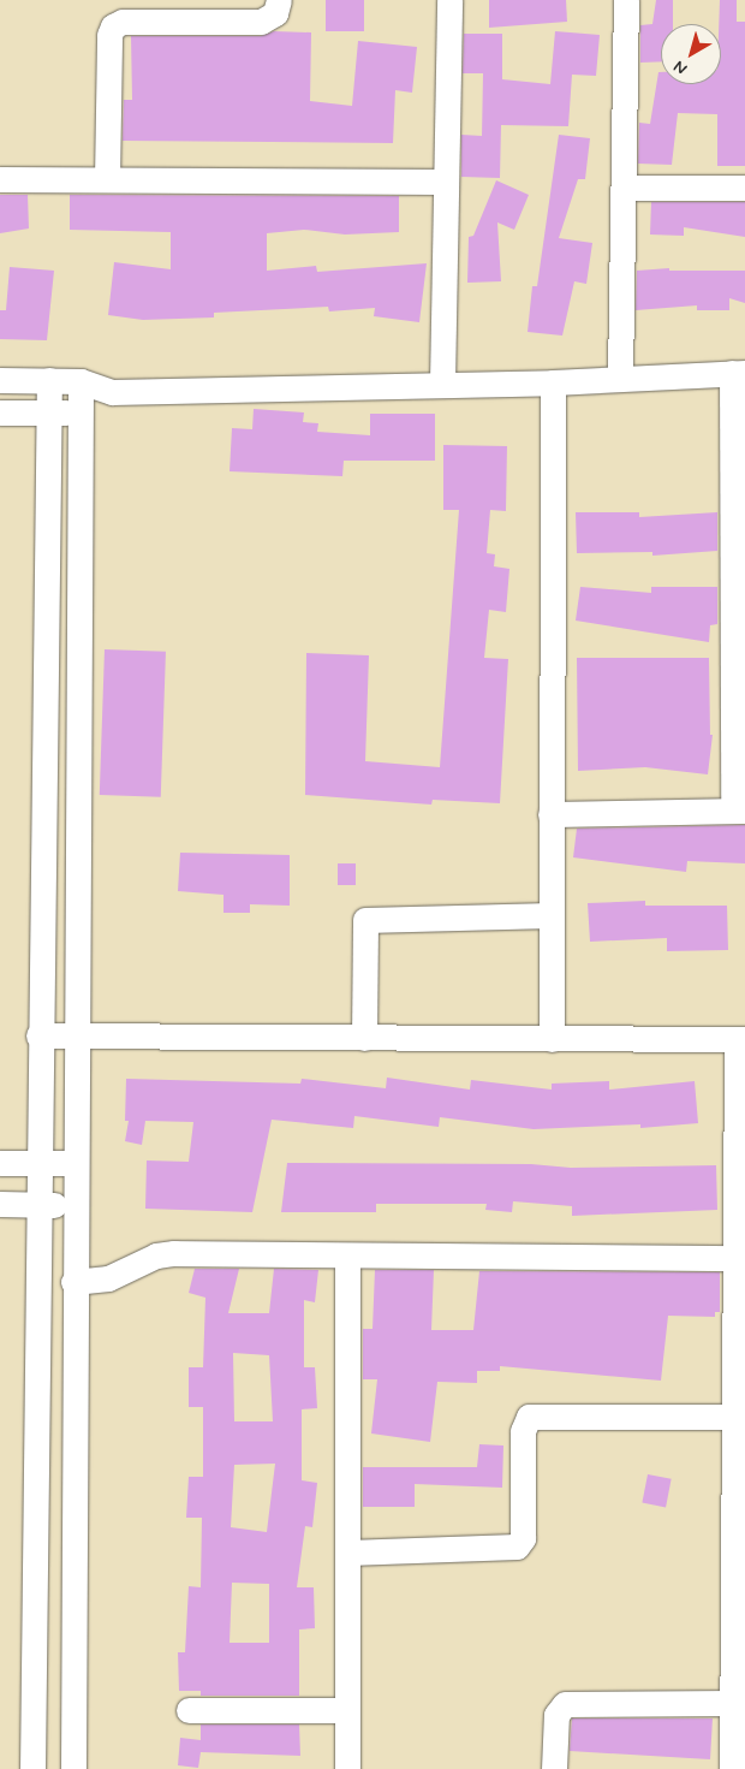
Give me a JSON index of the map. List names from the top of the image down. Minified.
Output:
{"north":"bottom left"}
